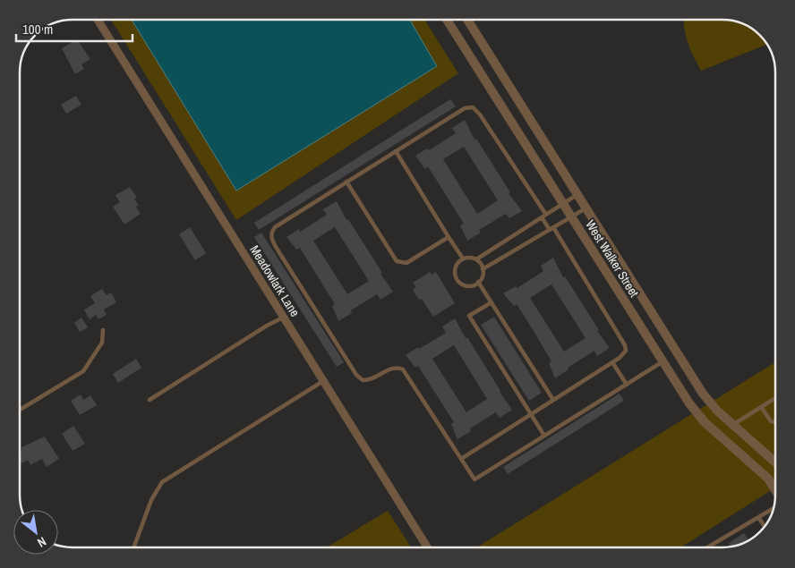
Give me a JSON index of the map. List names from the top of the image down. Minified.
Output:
{"streets":{"street":["West Walker Street","Meadowlark Lane"]},"scale_bar":"100 m","north":"bottom right"}
